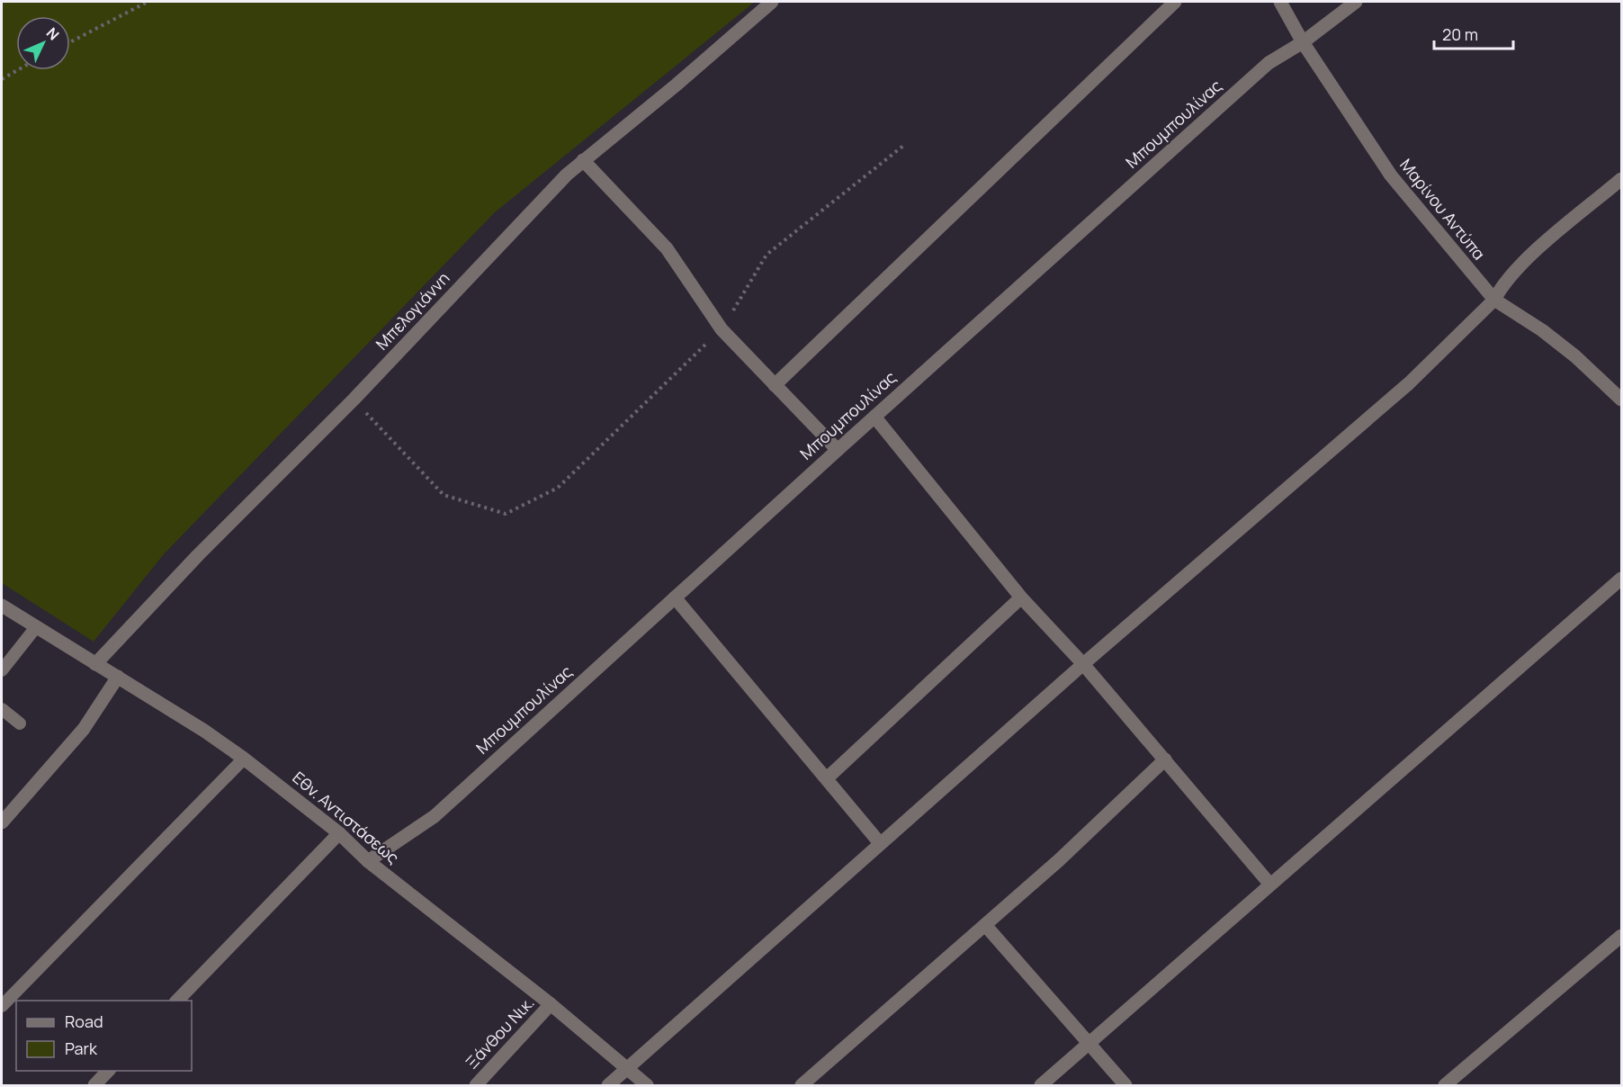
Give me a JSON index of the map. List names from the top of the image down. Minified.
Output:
{"streets":{"street":["Μπουμπουλίνας","Μαρίνου Αντύπα","Μπελογιάννη","Εθν. Αντιστάσεως","Ξάνθου Νικ."]},"crossings":[["Μπουμπουλίνας","Μαρίνου Αντύπα"],["Μπουμπουλίνας","Εθν. Αντιστάσεως"],["Μπελογιάννη","Εθν. Αντιστάσεως"],["Εθν. Αντιστάσεως","Ξάνθου Νικ."]],"legend":["Road","Park"],"scale_bar":"20 m","north":"top right"}
